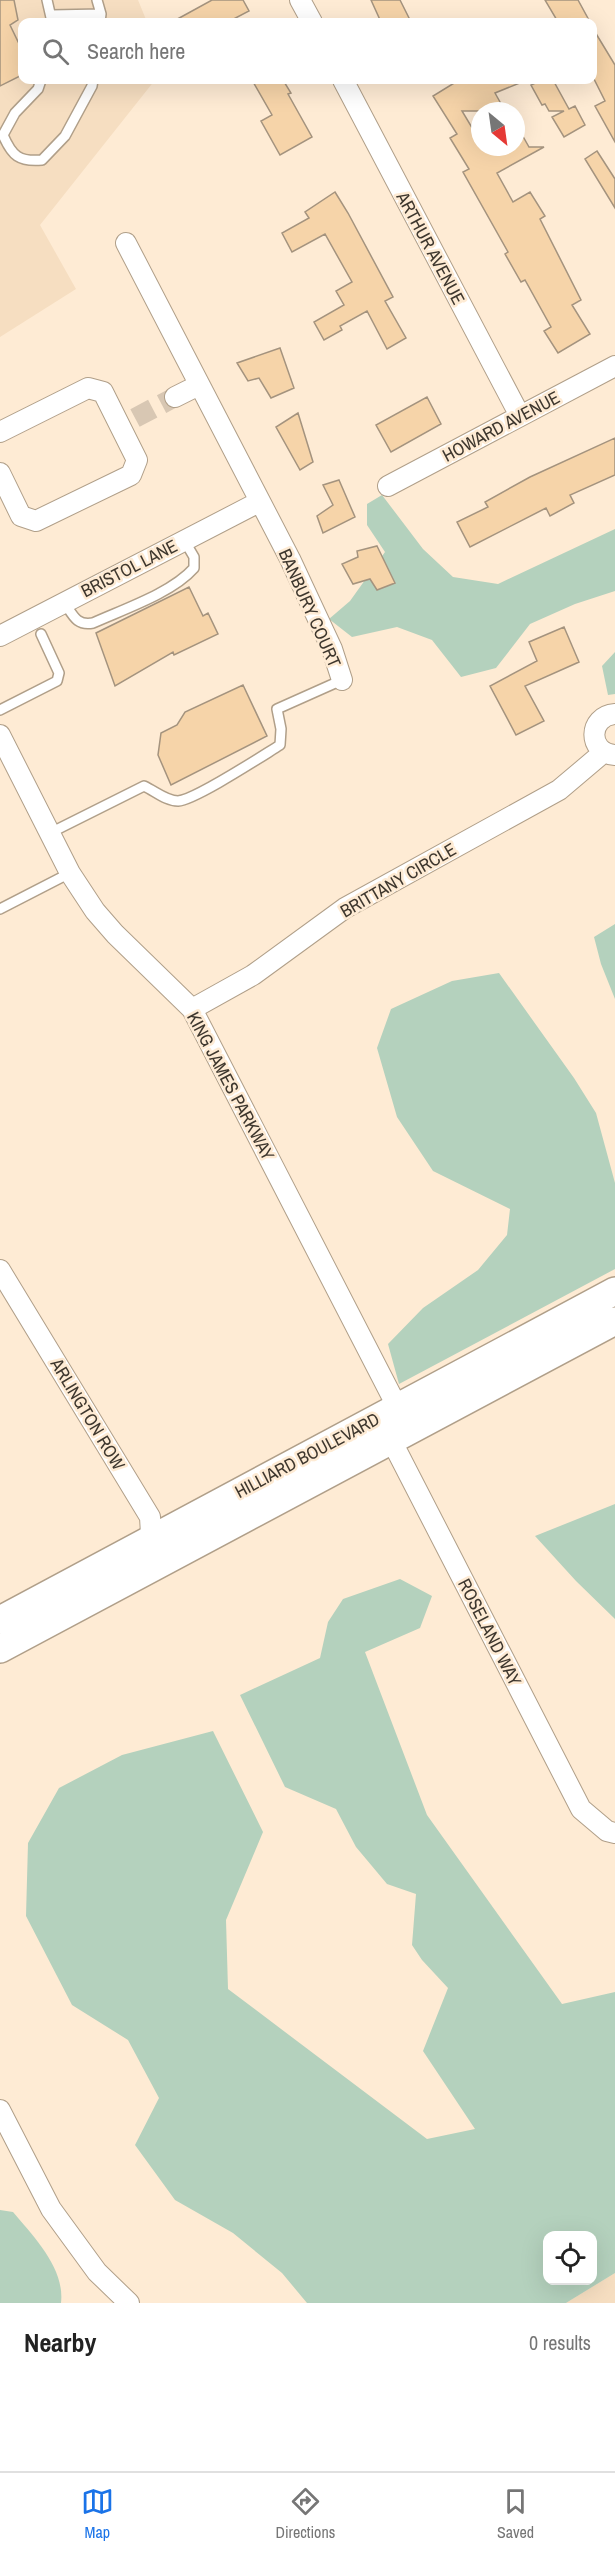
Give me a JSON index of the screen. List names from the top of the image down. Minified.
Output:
{"streets":{"main road":["HILLIARD BOULEVARD"],"street":["ARTHUR AVENUE","HOWARD AVENUE","BRISTOL LANE","BANBURY COURT","BRITTANY CIRCLE","KING JAMES PARKWAY","ARLINGTON ROW","ROSELAND WAY"]},"crossings":[["ARTHUR AVENUE","HOWARD AVENUE"],["BRISTOL LANE","BANBURY COURT"],["BANBURY COURT","KING JAMES PARKWAY"],["BRITTANY CIRCLE","KING JAMES PARKWAY"],["KING JAMES PARKWAY","HILLIARD BOULEVARD"],["KING JAMES PARKWAY","ROSELAND WAY"],["ARLINGTON ROW","HILLIARD BOULEVARD"],["HILLIARD BOULEVARD","ROSELAND WAY"]],"north":"bottom right","page":{"search":"Search here","heading":["Nearby","0 results"],"nav":["Map","Directions","Saved"]}}
